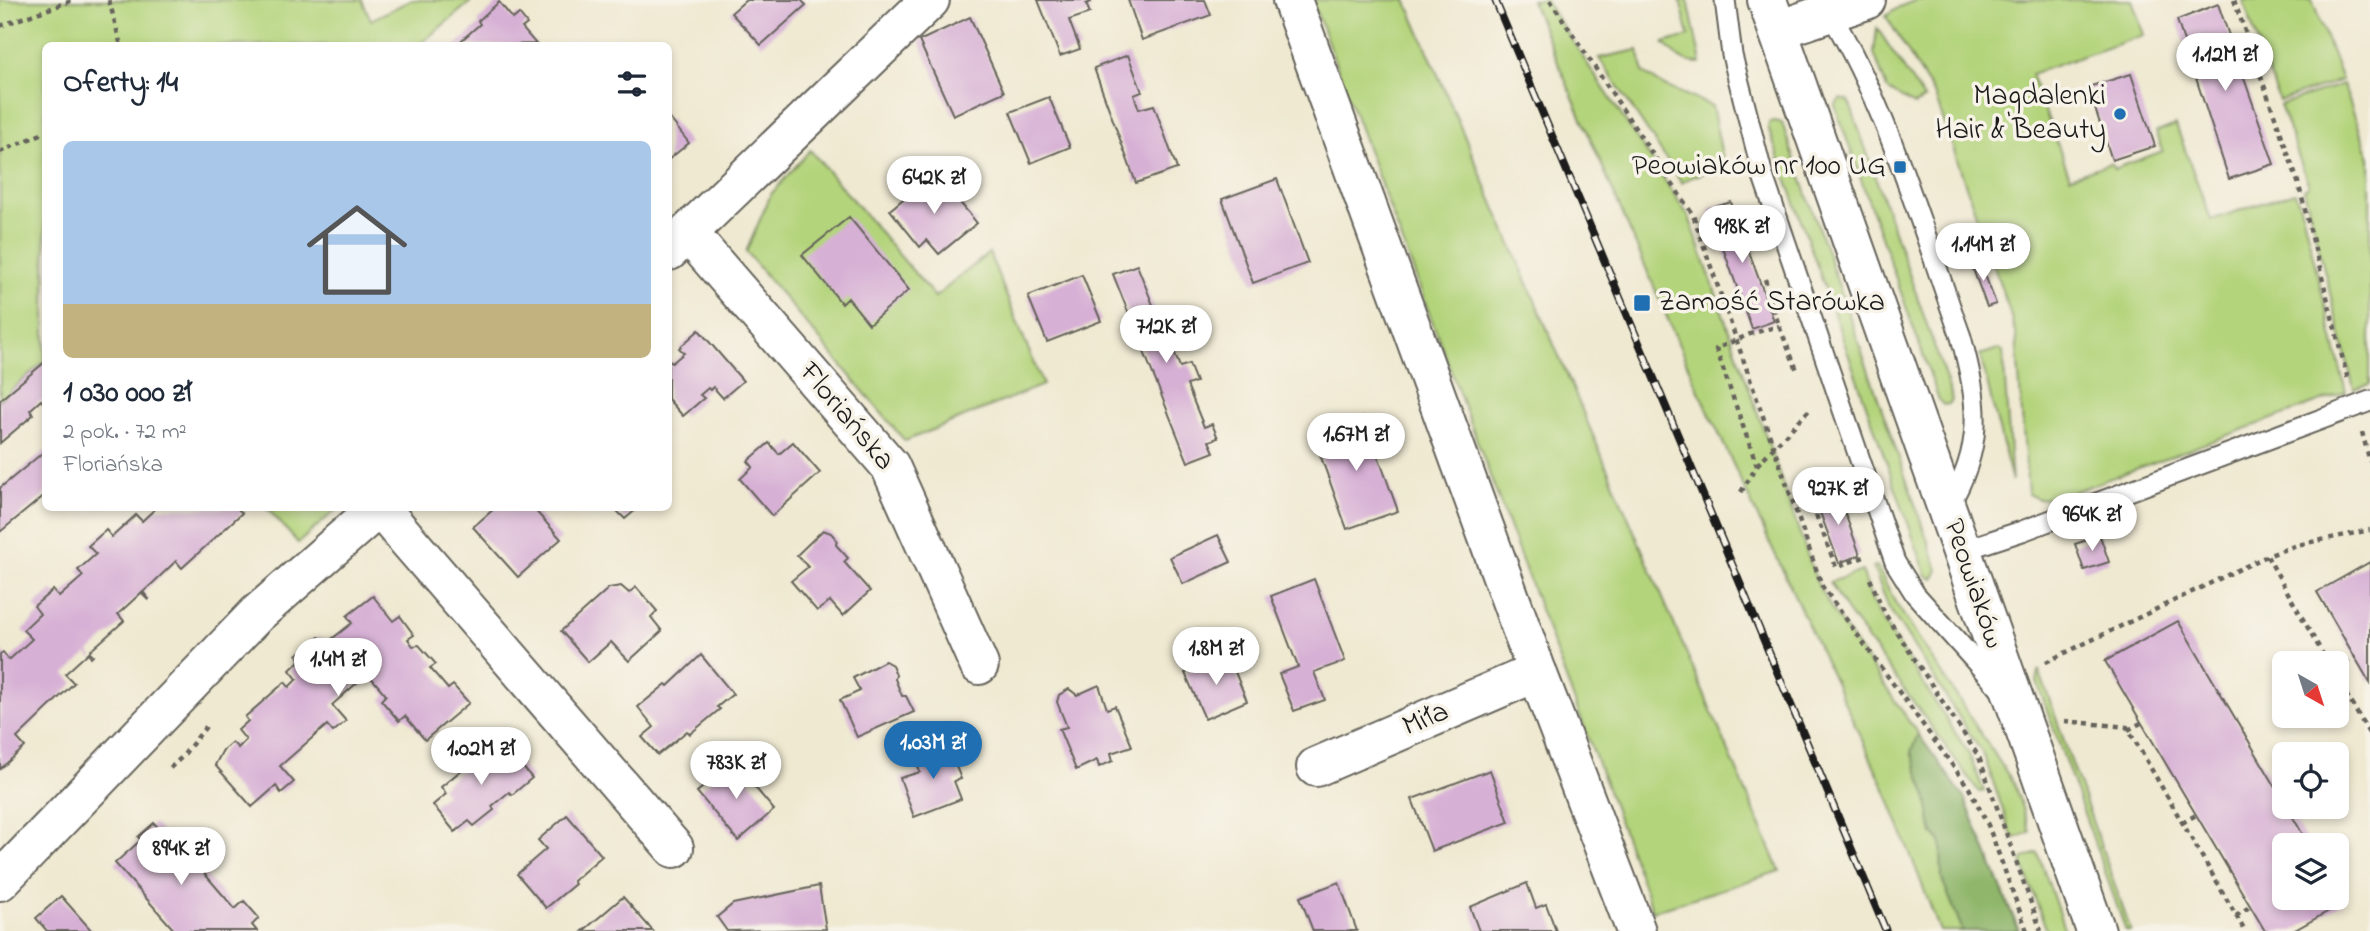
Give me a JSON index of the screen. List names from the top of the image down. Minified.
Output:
{"streets":{"street":["Floriańska","Peowiaków","Miła"]},"places":{"other":["Magdalenki Hair & Beauty"],"transit":["Peowiaków nr 100 UG","Zamość Starówka"]},"north":"bottom right","page":{"price":["1.12M zł","642K zł","918K zł","1.14M zł","712K zł","1.67M zł","927K zł","964K zł","1.8M zł","1.4M zł","1.03M zł","1.02M zł","783K zł","894K zł"],"heading":"Oferty: 14","list":[{"name":"1 030 000 zł","note":"2 pok. · 72 m² · Floriańska"}]}}
